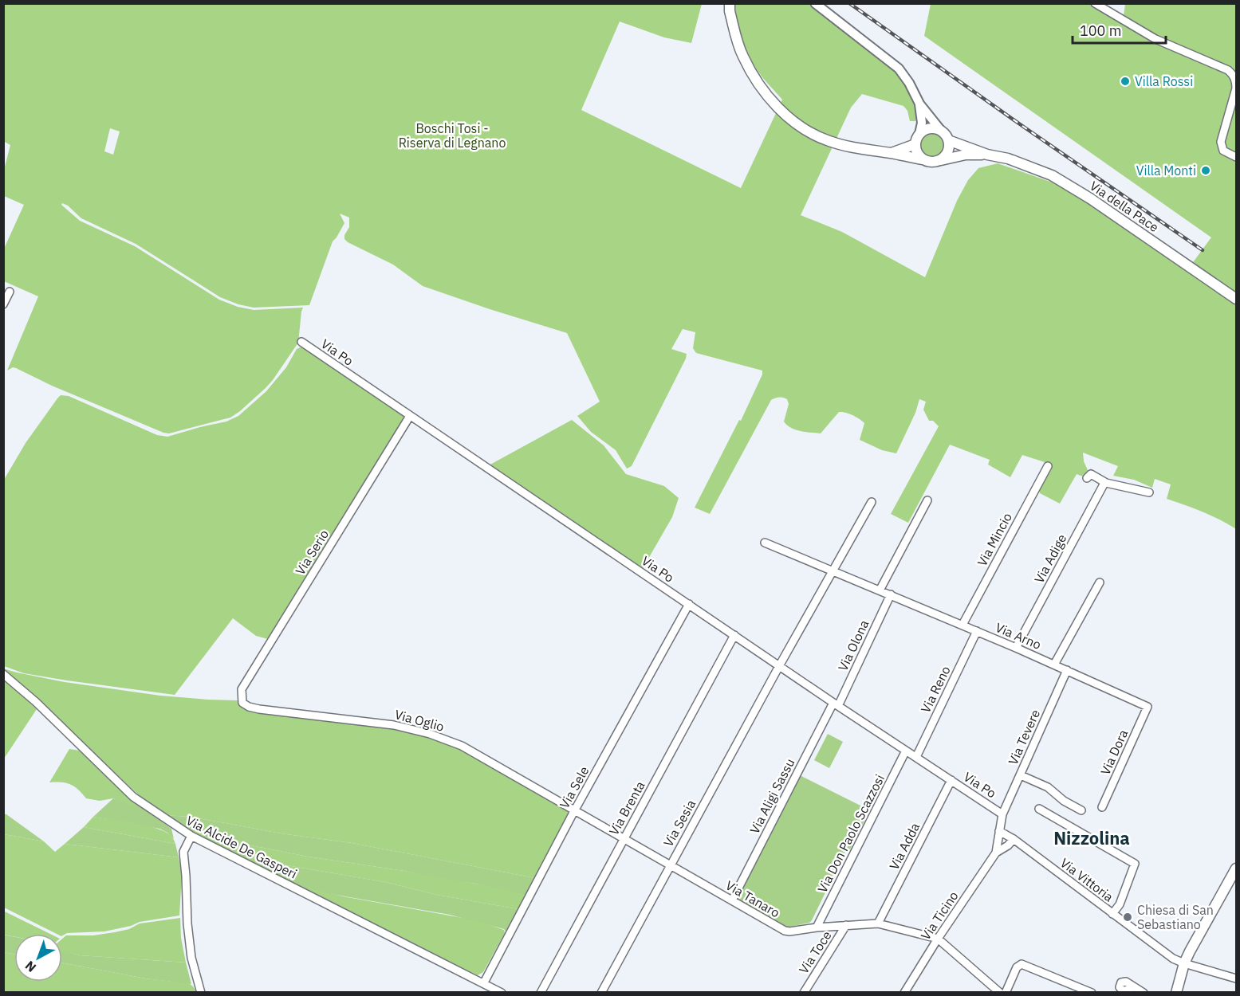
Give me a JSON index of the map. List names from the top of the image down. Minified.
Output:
{"streets":{"main road":["Via della Pace"],"street":["Via Po","Via Mincio","Via Serio","Via Adige","Via Arno","Via Olona","Via Reno","Via Oglio","Via Tevere","Via Dora","Via Sele","Via Aligi Sassu","Via Brenta","Via Sesia","Via Don Paolo Scazzosi","Via Adda","Via Alcide De Gasperi","Via Vittoria","Via Tanaro","Via Ticino","Via Toce"]},"crossings":[["Via Po","Via Serio"],["Via Po","Via Olona"],["Via Po","Via Reno"],["Via Po","Via Tevere"],["Via Po","Via Sele"],["Via Po","Via Aligi Sassu"],["Via Po","Via Brenta"],["Via Po","Via Sesia"],["Via Po","Via Don Paolo Scazzosi"],["Via Po","Via Adda"],["Via Mincio","Via Arno"],["Via Serio","Via Oglio"],["Via Adige","Via Arno"],["Via Arno","Via Olona"],["Via Arno","Via Reno"],["Via Arno","Via Tevere"],["Via Arno","Via Dora"],["Via Arno","Via Sesia"],["Via Olona","Via Aligi Sassu"],["Via Oglio","Via Sele"],["Via Oglio","Via Tanaro"],["Via Tevere","Via Vittoria"],["Via Tevere","Via Ticino"],["Via Sele","Via Alcide De Gasperi"],["Via Sele","Via Tanaro"],["Via Aligi Sassu","Via Tanaro"],["Via Brenta","Via Tanaro"],["Via Sesia","Via Tanaro"],["Via Don Paolo Scazzosi","Via Tanaro"],["Via Adda","Via Tanaro"],["Via Tanaro","Via Ticino"],["Via Tanaro","Via Toce"]],"districts":["Nizzolina"],"parks":["Boschi Tosi - Riserva di Legnano"],"places":["Villa Rossi","Villa Monti","Chiesa di San Sebastiano"],"scale_bar":"100 m","north":"bottom left"}
